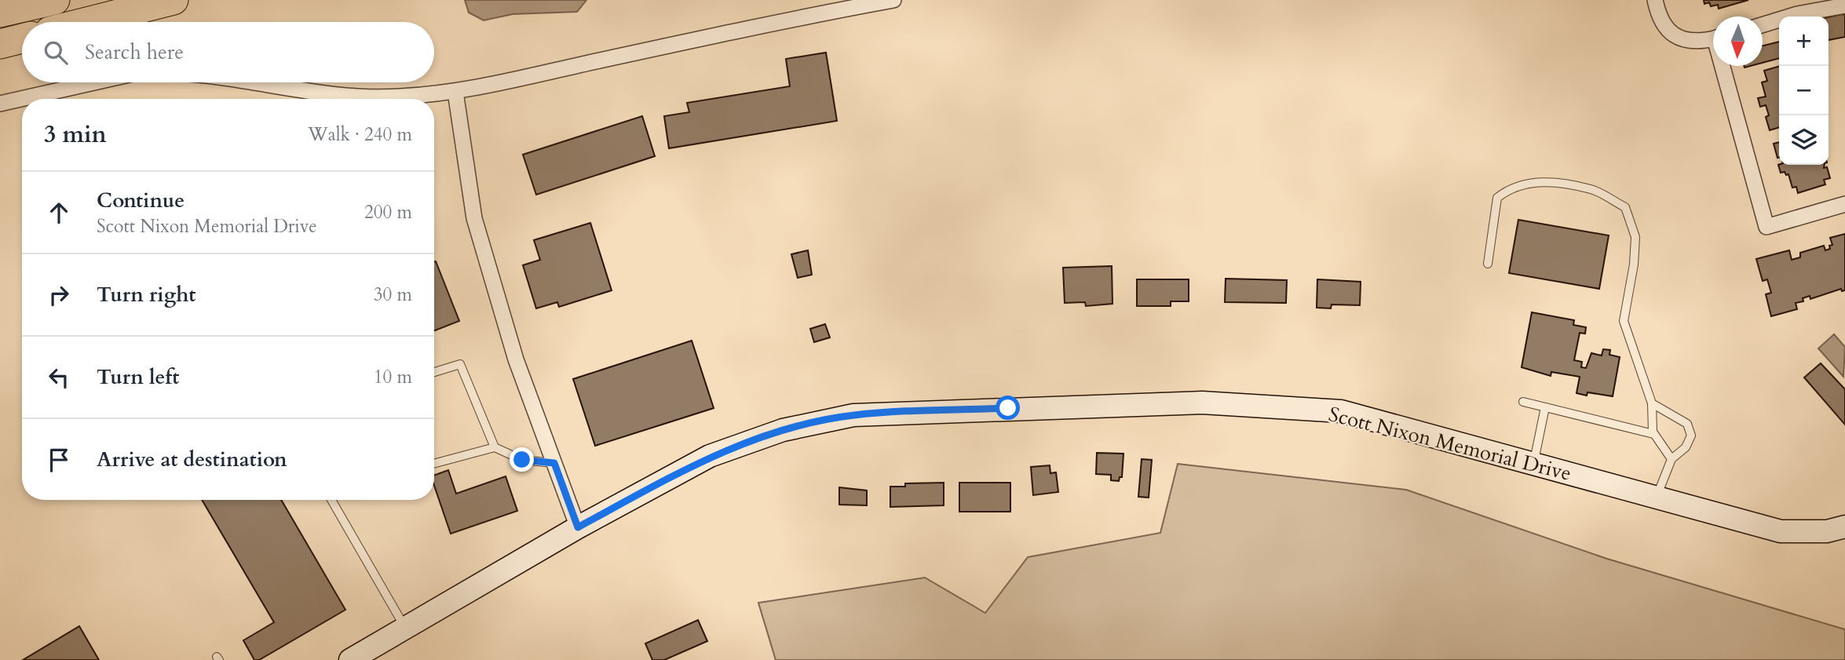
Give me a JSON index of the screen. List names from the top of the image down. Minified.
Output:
{"streets":{"main road":["Scott Nixon Memorial Drive"]},"north":"bottom","page":{"map_buttons":["+","−"],"search":"Search here","heading":["3 min","Walk · 240 m"],"list":[["Continue","Scott Nixon Memorial Drive","200 m"],["Turn right","30 m"],["Turn left","10 m"],"Arrive at destination"]}}
